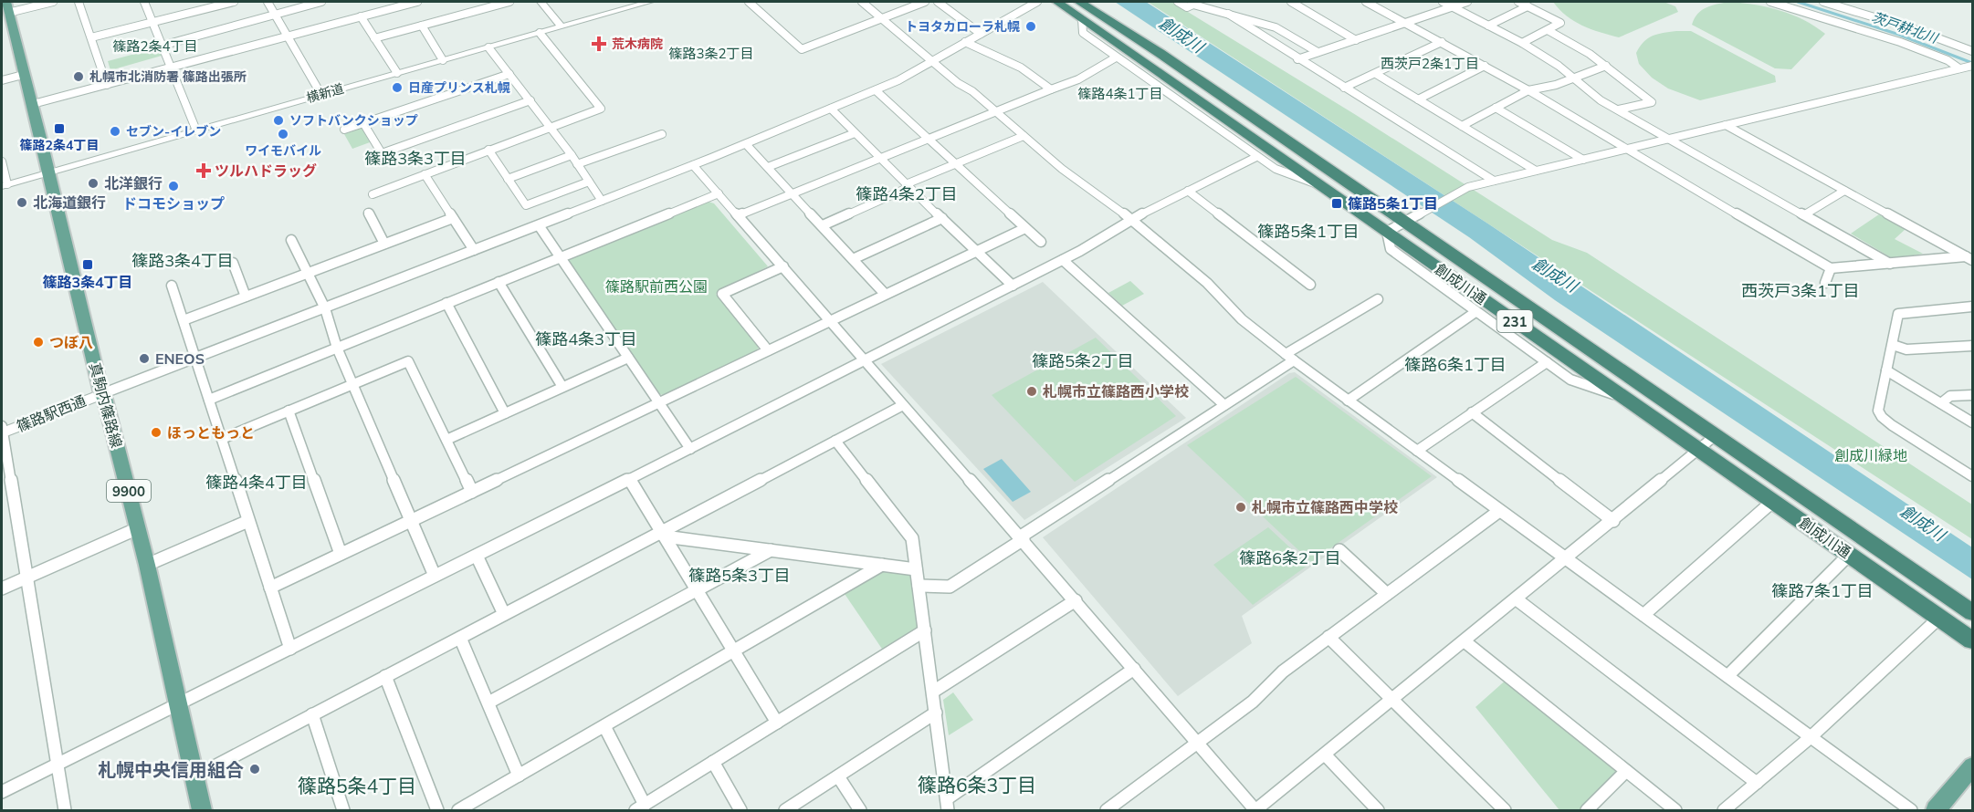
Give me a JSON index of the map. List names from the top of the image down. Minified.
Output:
{"streets":{"highway":["創成川通","231"],"main road":["真駒内篠路線","9900"],"street":["横新道","篠路駅西通"]},"crossings":[["横新道","真駒内篠路線"],["真駒内篠路線","篠路駅西通"]],"districts":["篠路2条4丁目","篠路3条2丁目","西茨戸2条1丁目","篠路4条1丁目","篠路3条3丁目","篠路4条2丁目","篠路5条1丁目","篠路3条4丁目","西茨戸3条1丁目","篠路4条3丁目","篠路5条2丁目","篠路6条1丁目","篠路4条4丁目","篠路6条2丁目","篠路5条3丁目","篠路7条1丁目","篠路6条3丁目","篠路5条4丁目"],"water":["茨戸耕北川","創成川"],"parks":["篠路駅前西公園","創成川緑地"],"places":{"other":["トヨタカローラ札幌","札幌市北消防署 篠路出張所","日産プリンス札幌","ソフトバンクショップ","セブン-イレブン","ワイモバイル","北洋銀行","ドコモショップ","北海道銀行","つぼ八","ENEOS","札幌市立篠路西小学校","ほっともっと","札幌市立篠路西中学校","札幌中央信用組合"],"health":["荒木病院","ツルハドラッグ"],"transit":["篠路2条4丁目","篠路5条1丁目","篠路3条4丁目"]}}
